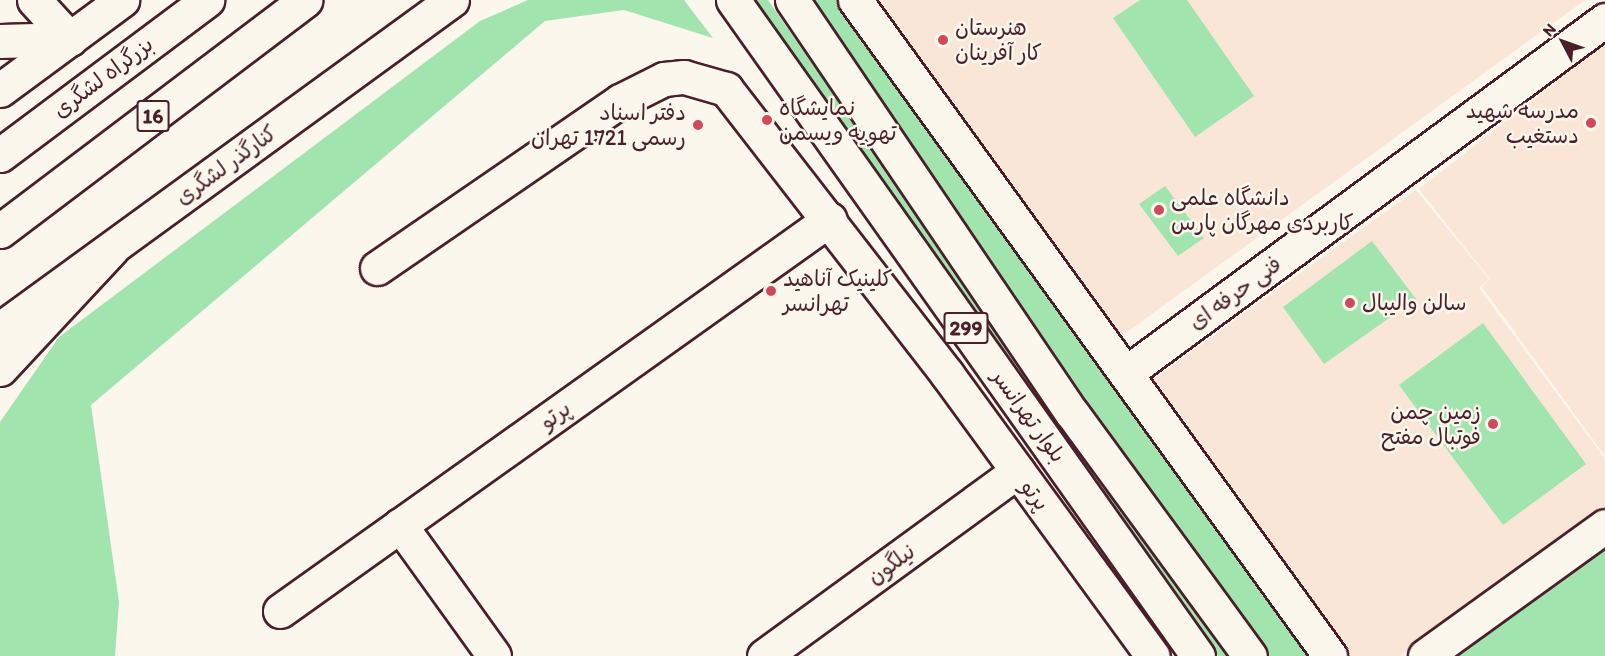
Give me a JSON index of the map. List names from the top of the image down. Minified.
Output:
{"streets":{"main road":["بزرگراه لشگری","16","کنارگذر لشگری","فنی حرفه ای","299","پرتو","بلوار تهرانسر","نیلگون"]},"crossings":[["پرتو","نیلگون"]],"places":["هنرستان کار آفرینان","نمایشگاه تهویه ویسمن","مدرسه شهید دستغیب","دفتر اسناد رسمی 1721 تهران","دانشگاه علمی کاربردی مهرگان پارس","کلینیک آناهید تهرانسر","سالن والیبال","زمین چمن فوتبال مفتح"],"north":"top left"}
